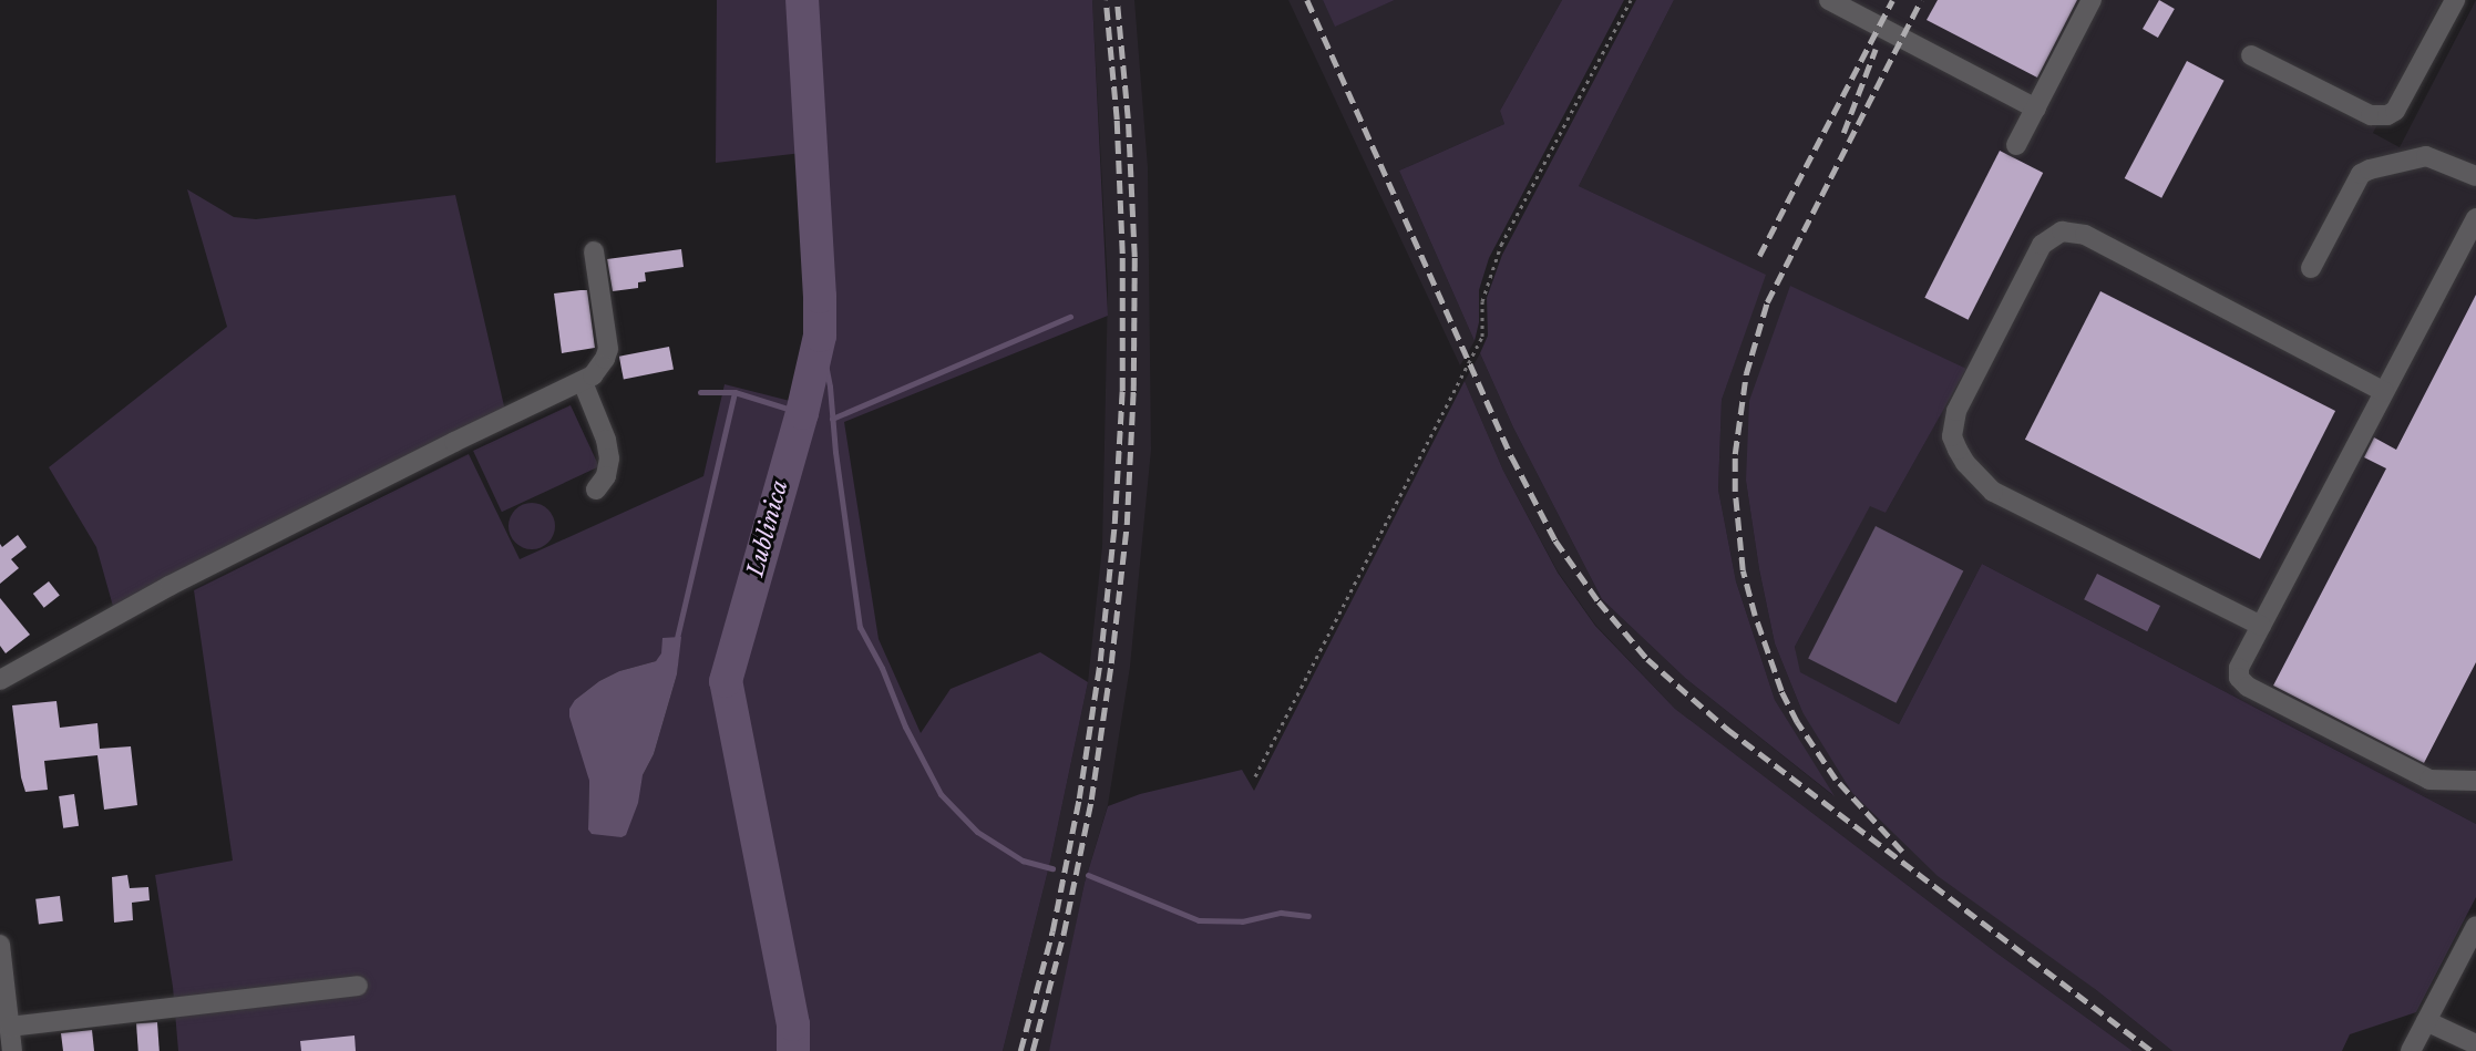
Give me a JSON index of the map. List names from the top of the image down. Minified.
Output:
{"water":["Lublinica"]}
